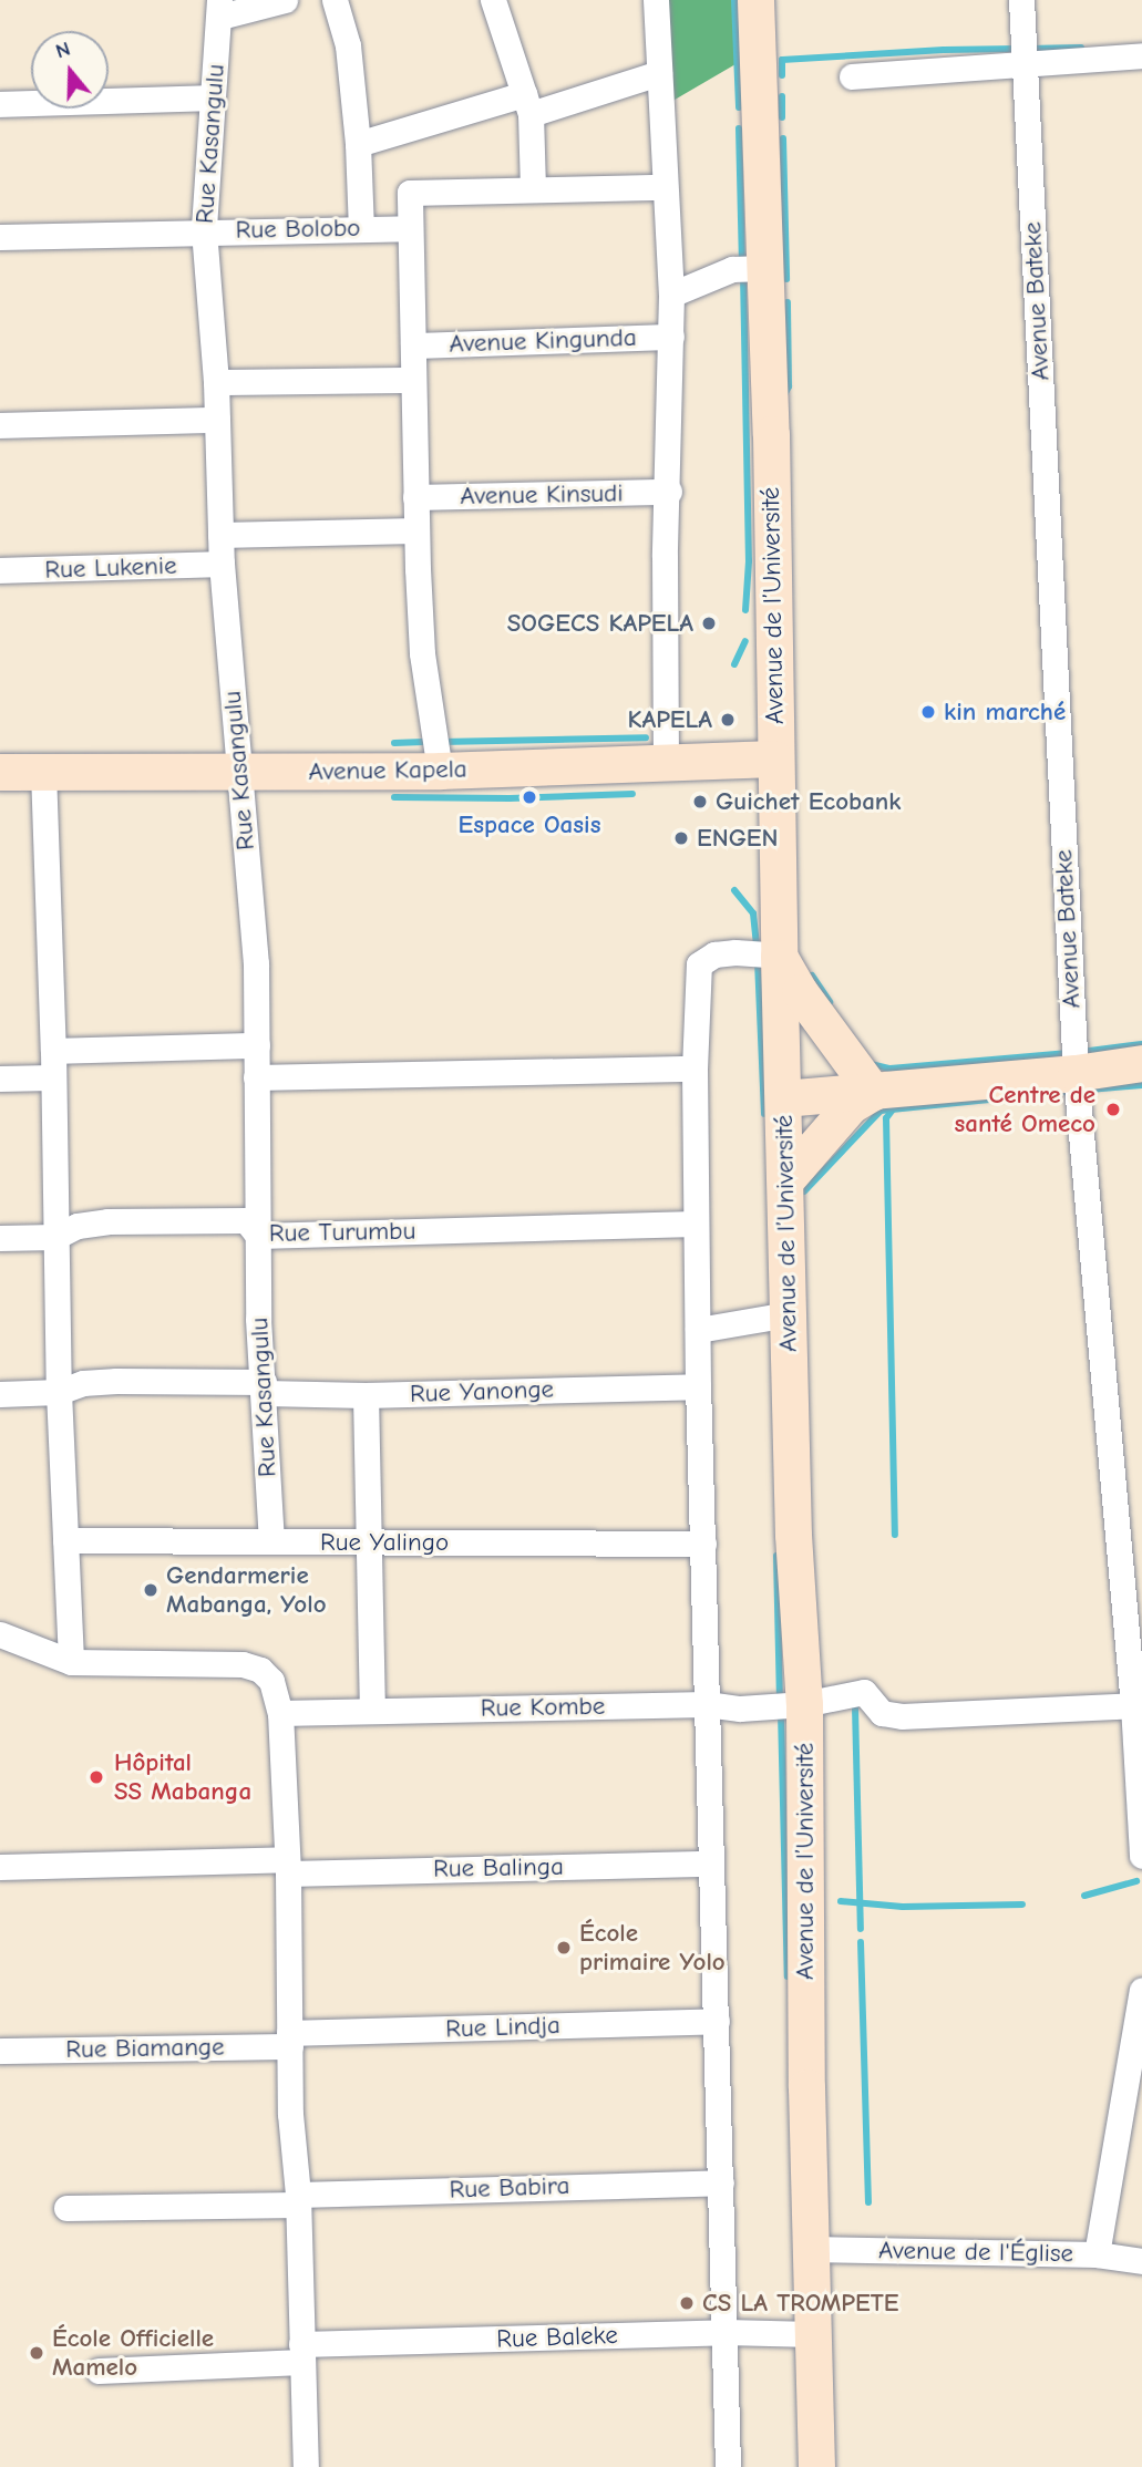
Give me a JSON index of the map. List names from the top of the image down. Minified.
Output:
{"streets":{"main road":["Avenue de l’Université","Avenue Kapela"],"street":["Rue Kasangulu","Rue Bolobo","Avenue Bateke","Avenue Kingunda","Avenue Kinsudi","Rue Lukenie","Rue Turumbu","Rue Yanonge","Rue Yalingo","Rue Kombe","Rue Balinga","Rue Lindja","Rue Biamange","Rue Babira","Avenue de l'Église","Rue Baleke"]},"crossings":[["Rue Kasangulu","Rue Bolobo"],["Rue Kasangulu","Rue Lukenie"],["Rue Kasangulu","Avenue Kapela"],["Rue Kasangulu","Rue Turumbu"],["Rue Kasangulu","Rue Yanonge"],["Rue Kasangulu","Rue Yalingo"],["Avenue Bateke","Rue Kombe"],["Avenue de l’Université","Avenue Kapela"],["Avenue de l’Université","Rue Kombe"],["Avenue de l’Université","Avenue de l'Église"],["Avenue de l’Université","Rue Baleke"],["Rue Lindja","Rue Biamange"]],"places":["SOGECS KAPELA","kin marché","KAPELA","Espace Oasis","Guichet Ecobank","ENGEN","Centre de santé Omeco","Gendarmerie Mabanga, Yolo","Hôpital SS Mabanga","École primaire Yolo","CS LA TROMPETE","École Officielle Mamelo"],"north":"top"}
